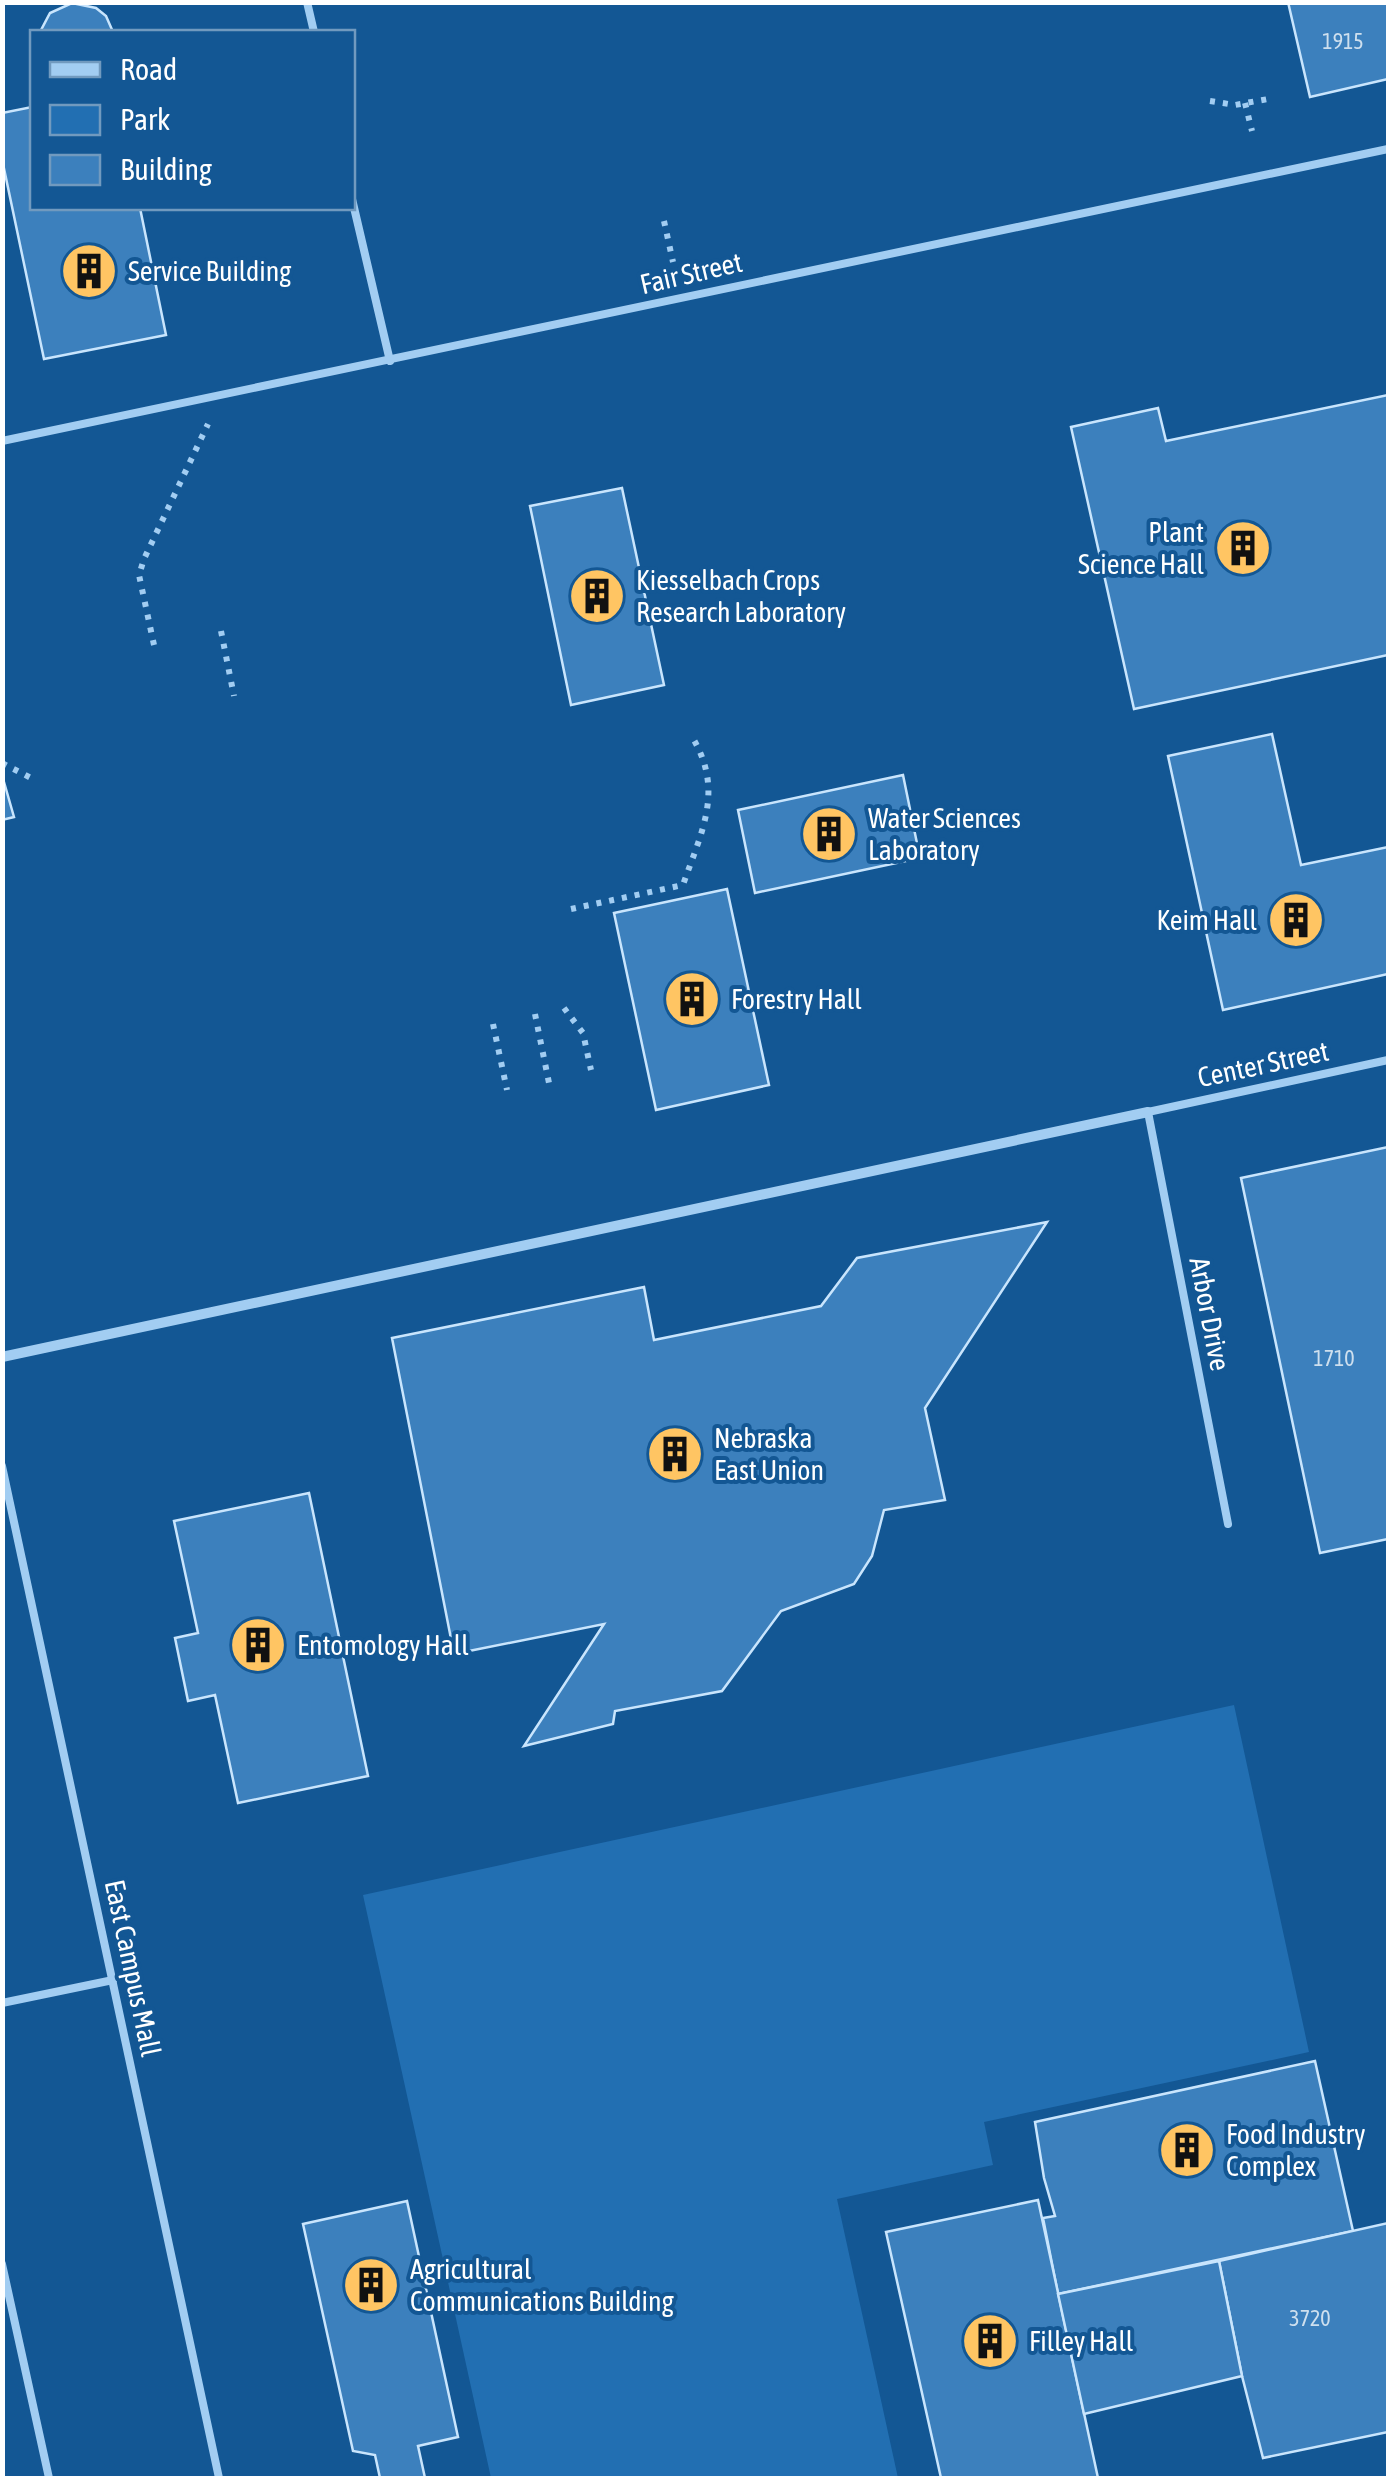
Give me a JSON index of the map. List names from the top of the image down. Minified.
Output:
{"streets":{"lane":["Fair Street","Center Street","Arbor Drive","East Campus Mall"]},"crossings":[["Center Street","Arbor Drive"]],"places":{"building":["Service Building","Plant Science Hall","Kiesselbach Crops Research Laboratory","Water Sciences Laboratory","Keim Hall","Forestry Hall","Nebraska East Union","Entomology Hall","Food Industry Complex","Agricultural Communications Building","Filley Hall"]},"house_numbers":["1915","1710","3720"],"legend":["Road","Park","Building"]}
